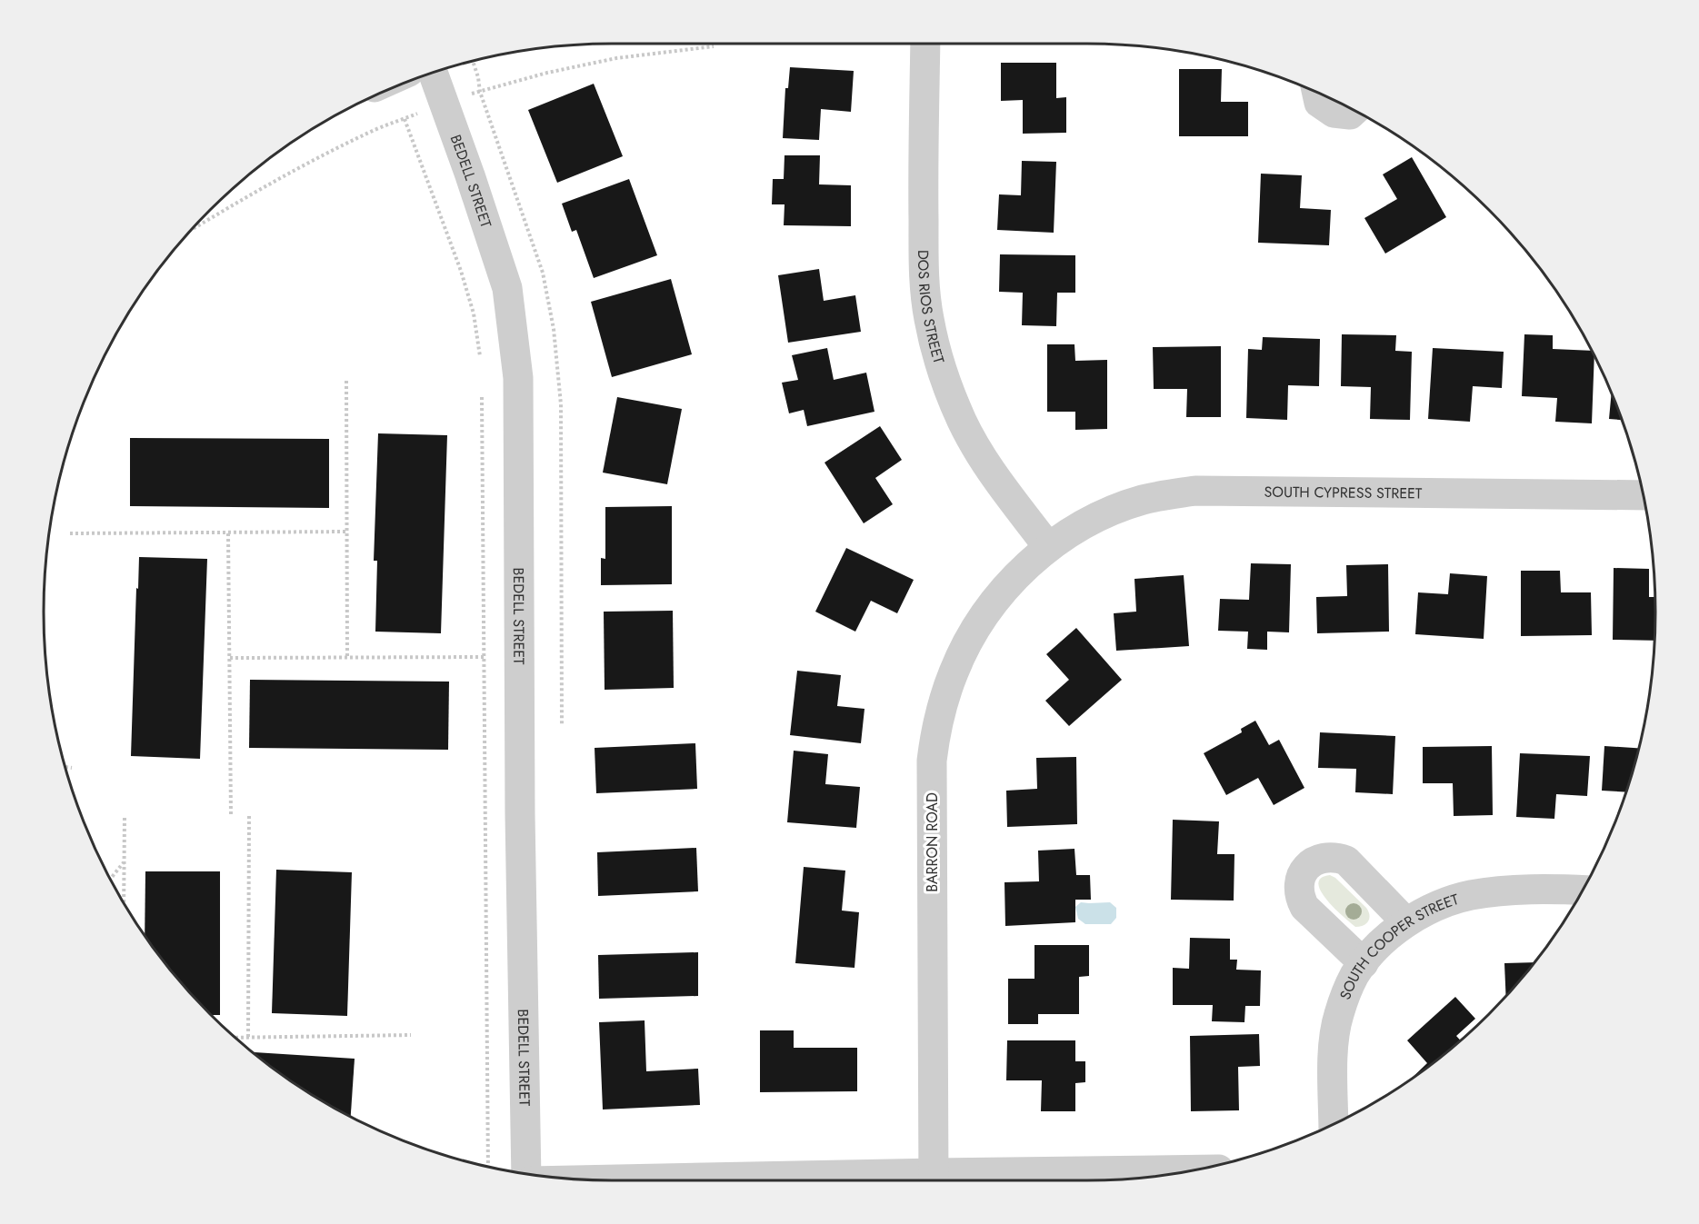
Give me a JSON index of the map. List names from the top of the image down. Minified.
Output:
{"streets":{"street":["BEDELL STREET","DOS RIOS STREET","SOUTH CYPRESS STREET","BARRON ROAD","SOUTH COOPER STREET"]},"crossings":[["DOS RIOS STREET","SOUTH CYPRESS STREET"],["DOS RIOS STREET","BARRON ROAD"],["SOUTH CYPRESS STREET","BARRON ROAD"]]}
